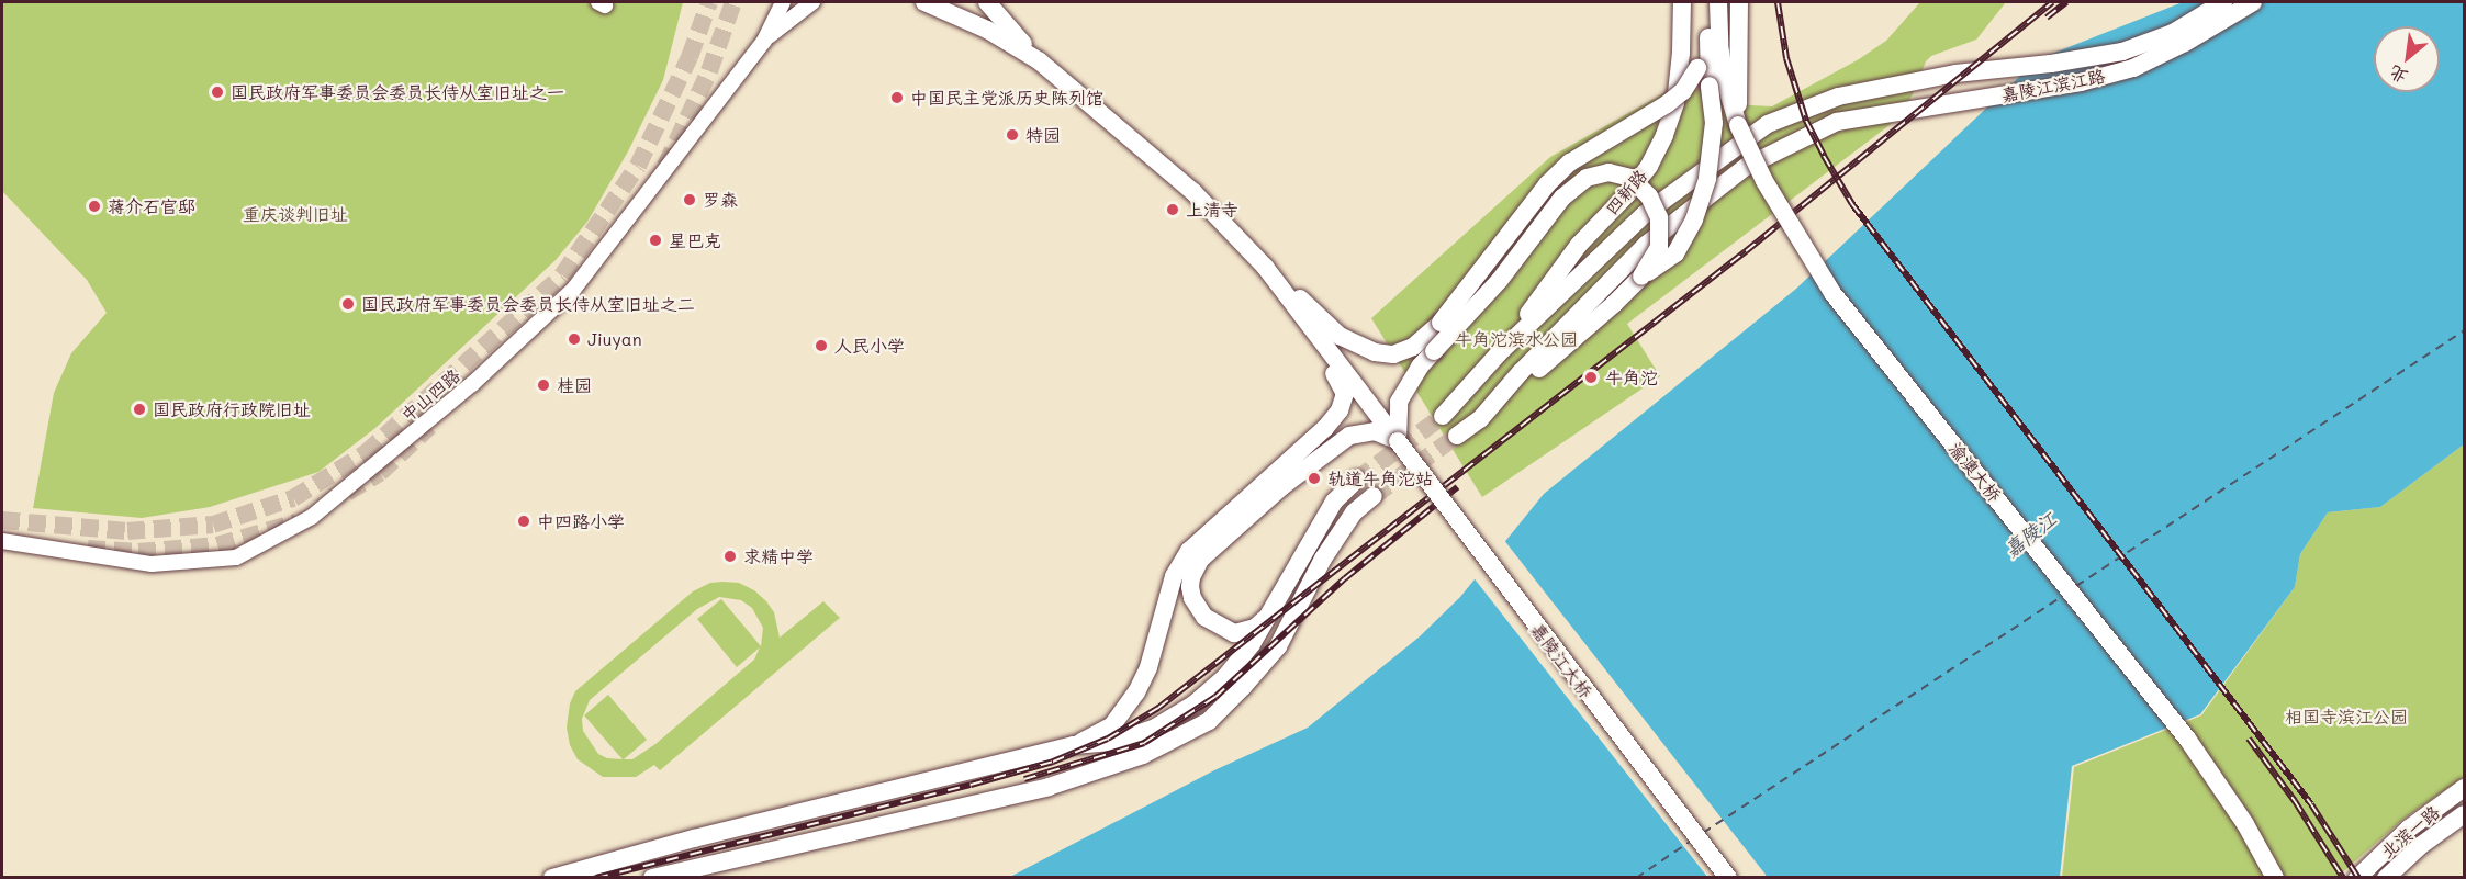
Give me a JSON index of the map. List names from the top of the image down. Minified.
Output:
{"streets":{"main road":["嘉陵江滨江路","四新路","渝澳大桥","嘉陵江大桥","北滨一路"],"street":["中山四路"]},"crossings":[["嘉陵江滨江路","四新路"]],"water":["嘉陵江"],"parks":["重庆谈判旧址","牛角沱滨水公园","相国寺滨江公园"],"places":["国民政府军事委员会委员长侍从室旧址之一","中国民主党派历史陈列馆","特园","罗森","蒋介石官邸","上清寺","星巴克","国民政府军事委员会委员长侍从室旧址之二","Jiuyan","人民小学","牛角沱","桂园","国民政府行政院旧址","轨道牛角沱站","中四路小学","求精中学"],"north":"bottom left"}
